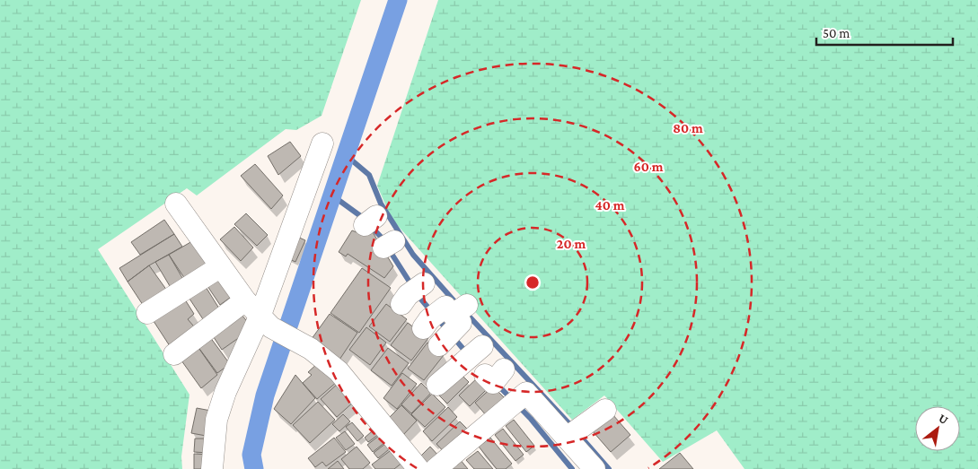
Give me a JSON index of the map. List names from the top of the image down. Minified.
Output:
{"scale_bar":"50 m","north":"top right","rings":["80 m","60 m","40 m","20 m"]}
